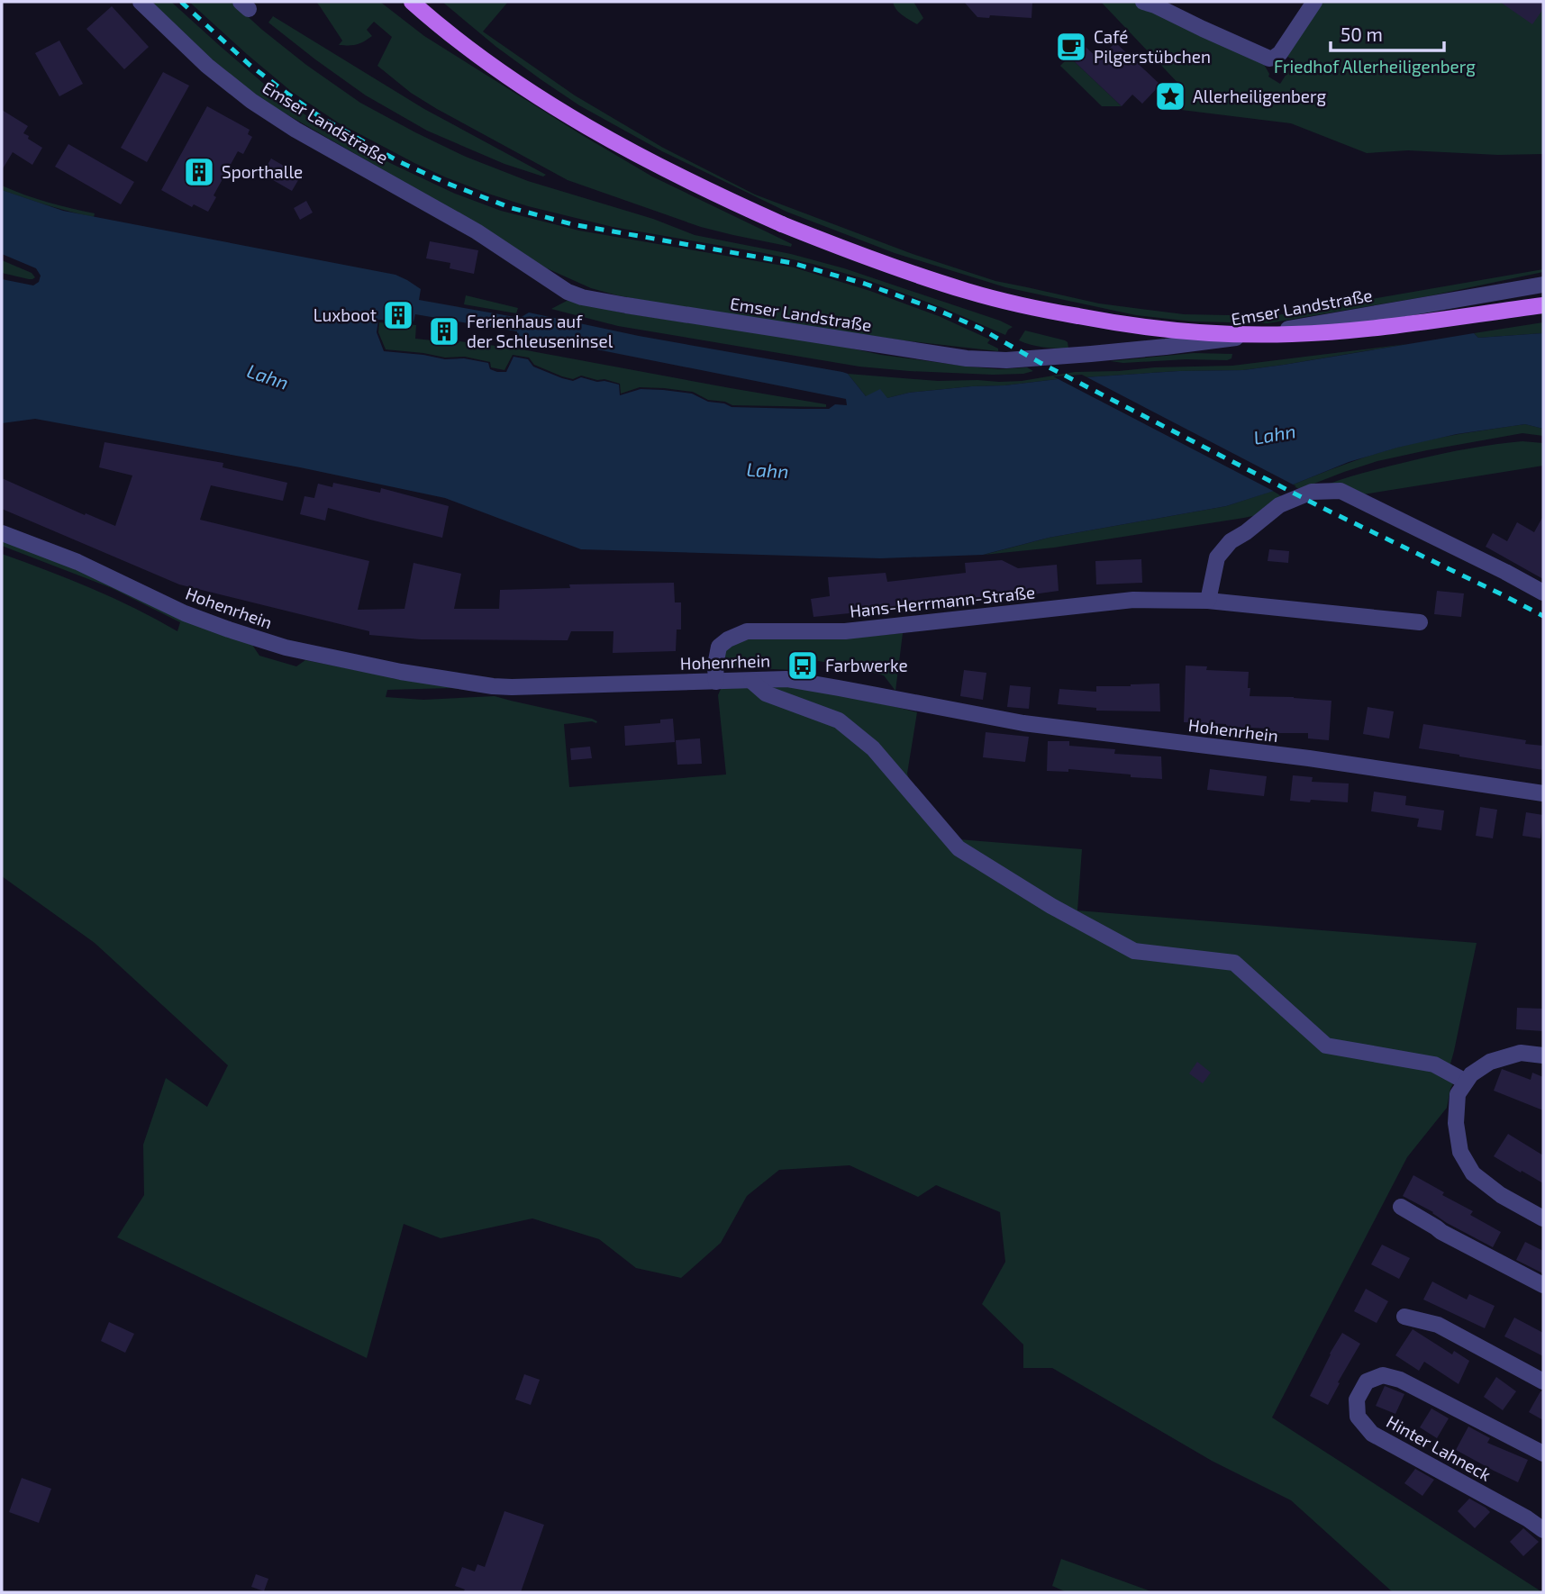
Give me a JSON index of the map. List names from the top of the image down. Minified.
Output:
{"streets":{"street":["Emser Landstraße","Hans-Herrmann-Straße","Hohenrhein","Hinter Lahneck"]},"crossings":[["Hans-Herrmann-Straße","Hohenrhein"]],"water":["Lahn"],"parks":["Friedhof Allerheiligenberg"],"places":{"cafe":["Café Pilgerstübchen"],"place":["Allerheiligenberg"],"building":["Sporthalle","Luxboot","Ferienhaus auf der Schleuseninsel"],"bus stop":["Farbwerke"]},"scale_bar":"50 m"}
